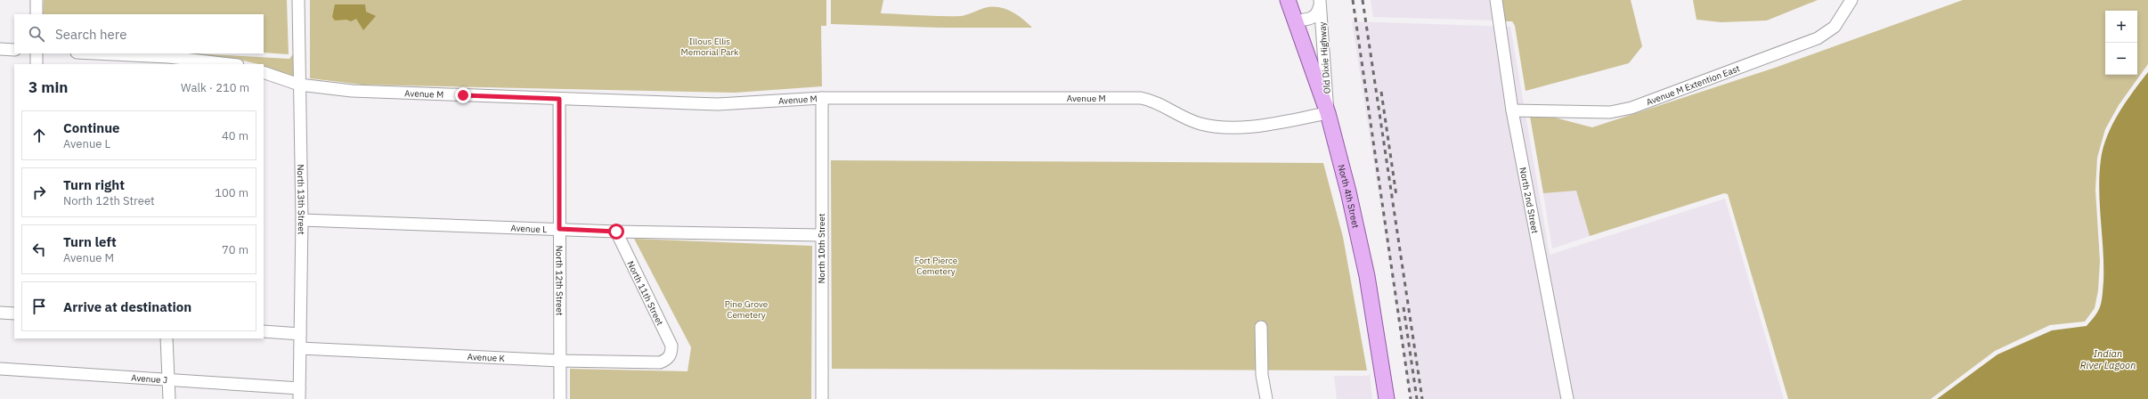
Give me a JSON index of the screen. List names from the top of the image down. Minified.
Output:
{"streets":{"main road":["North 4th Street"],"street":["Old Dixie Highway","Avenue M Extention East","Avenue M","North 13th Street","North 2nd Street","Avenue L","North 10th Street","North 12th Street","North 11th Street","Avenue K","Avenue J"]},"crossings":[["Old Dixie Highway","Avenue M"],["Old Dixie Highway","North 4th Street"],["Avenue M Extention East","North 2nd Street"],["Avenue M","North 4th Street"],["Avenue M","North 13th Street"],["Avenue M","North 10th Street"],["Avenue M","North 12th Street"],["North 13th Street","Avenue L"],["North 13th Street","Avenue K"],["North 13th Street","Avenue J"],["Avenue L","North 10th Street"],["Avenue L","North 12th Street"],["Avenue L","North 11th Street"],["North 12th Street","Avenue K"],["North 11th Street","Avenue K"]],"water":["Indian River Lagoon"],"parks":["Illous Ellis Memorial Park","Fort Pierce Cemetery","Pine Grove Cemetery"],"page":{"map_buttons":["+","−"],"search":"Search here","heading":["3 min","Walk · 210 m"],"list":[["Continue","Avenue L","40 m"],["Turn right","North 12th Street","100 m"],["Turn left","Avenue M","70 m"],"Arrive at destination"]}}
